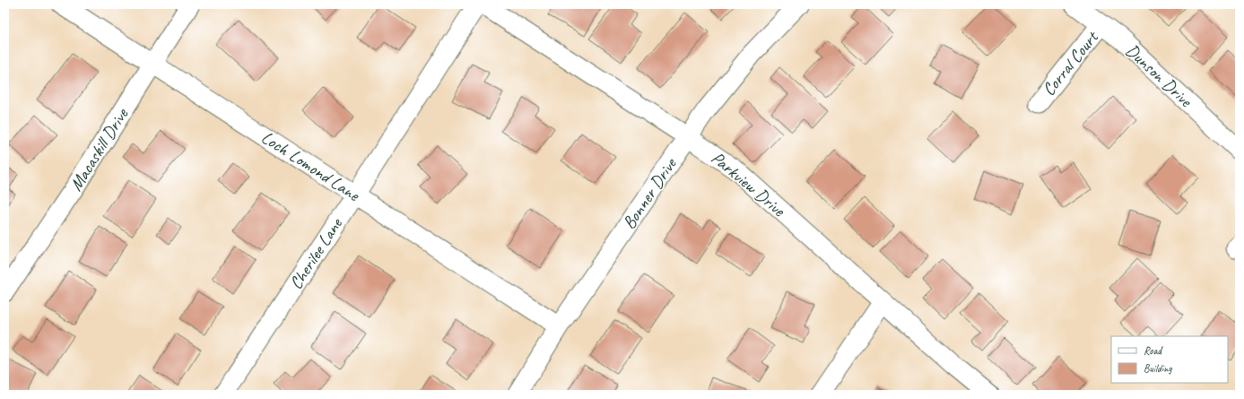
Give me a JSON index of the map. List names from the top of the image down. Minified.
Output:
{"streets":{"street":["Corral Court","Dunson Drive","Macaskill Drive","Loch Lomond Lane","Parkview Drive","Bonner Drive","Cherilee Lane"]},"crossings":[["Corral Court","Dunson Drive"],["Macaskill Drive","Loch Lomond Lane"],["Loch Lomond Lane","Bonner Drive"],["Loch Lomond Lane","Cherilee Lane"],["Parkview Drive","Bonner Drive"]],"legend":["Road","Building"]}
